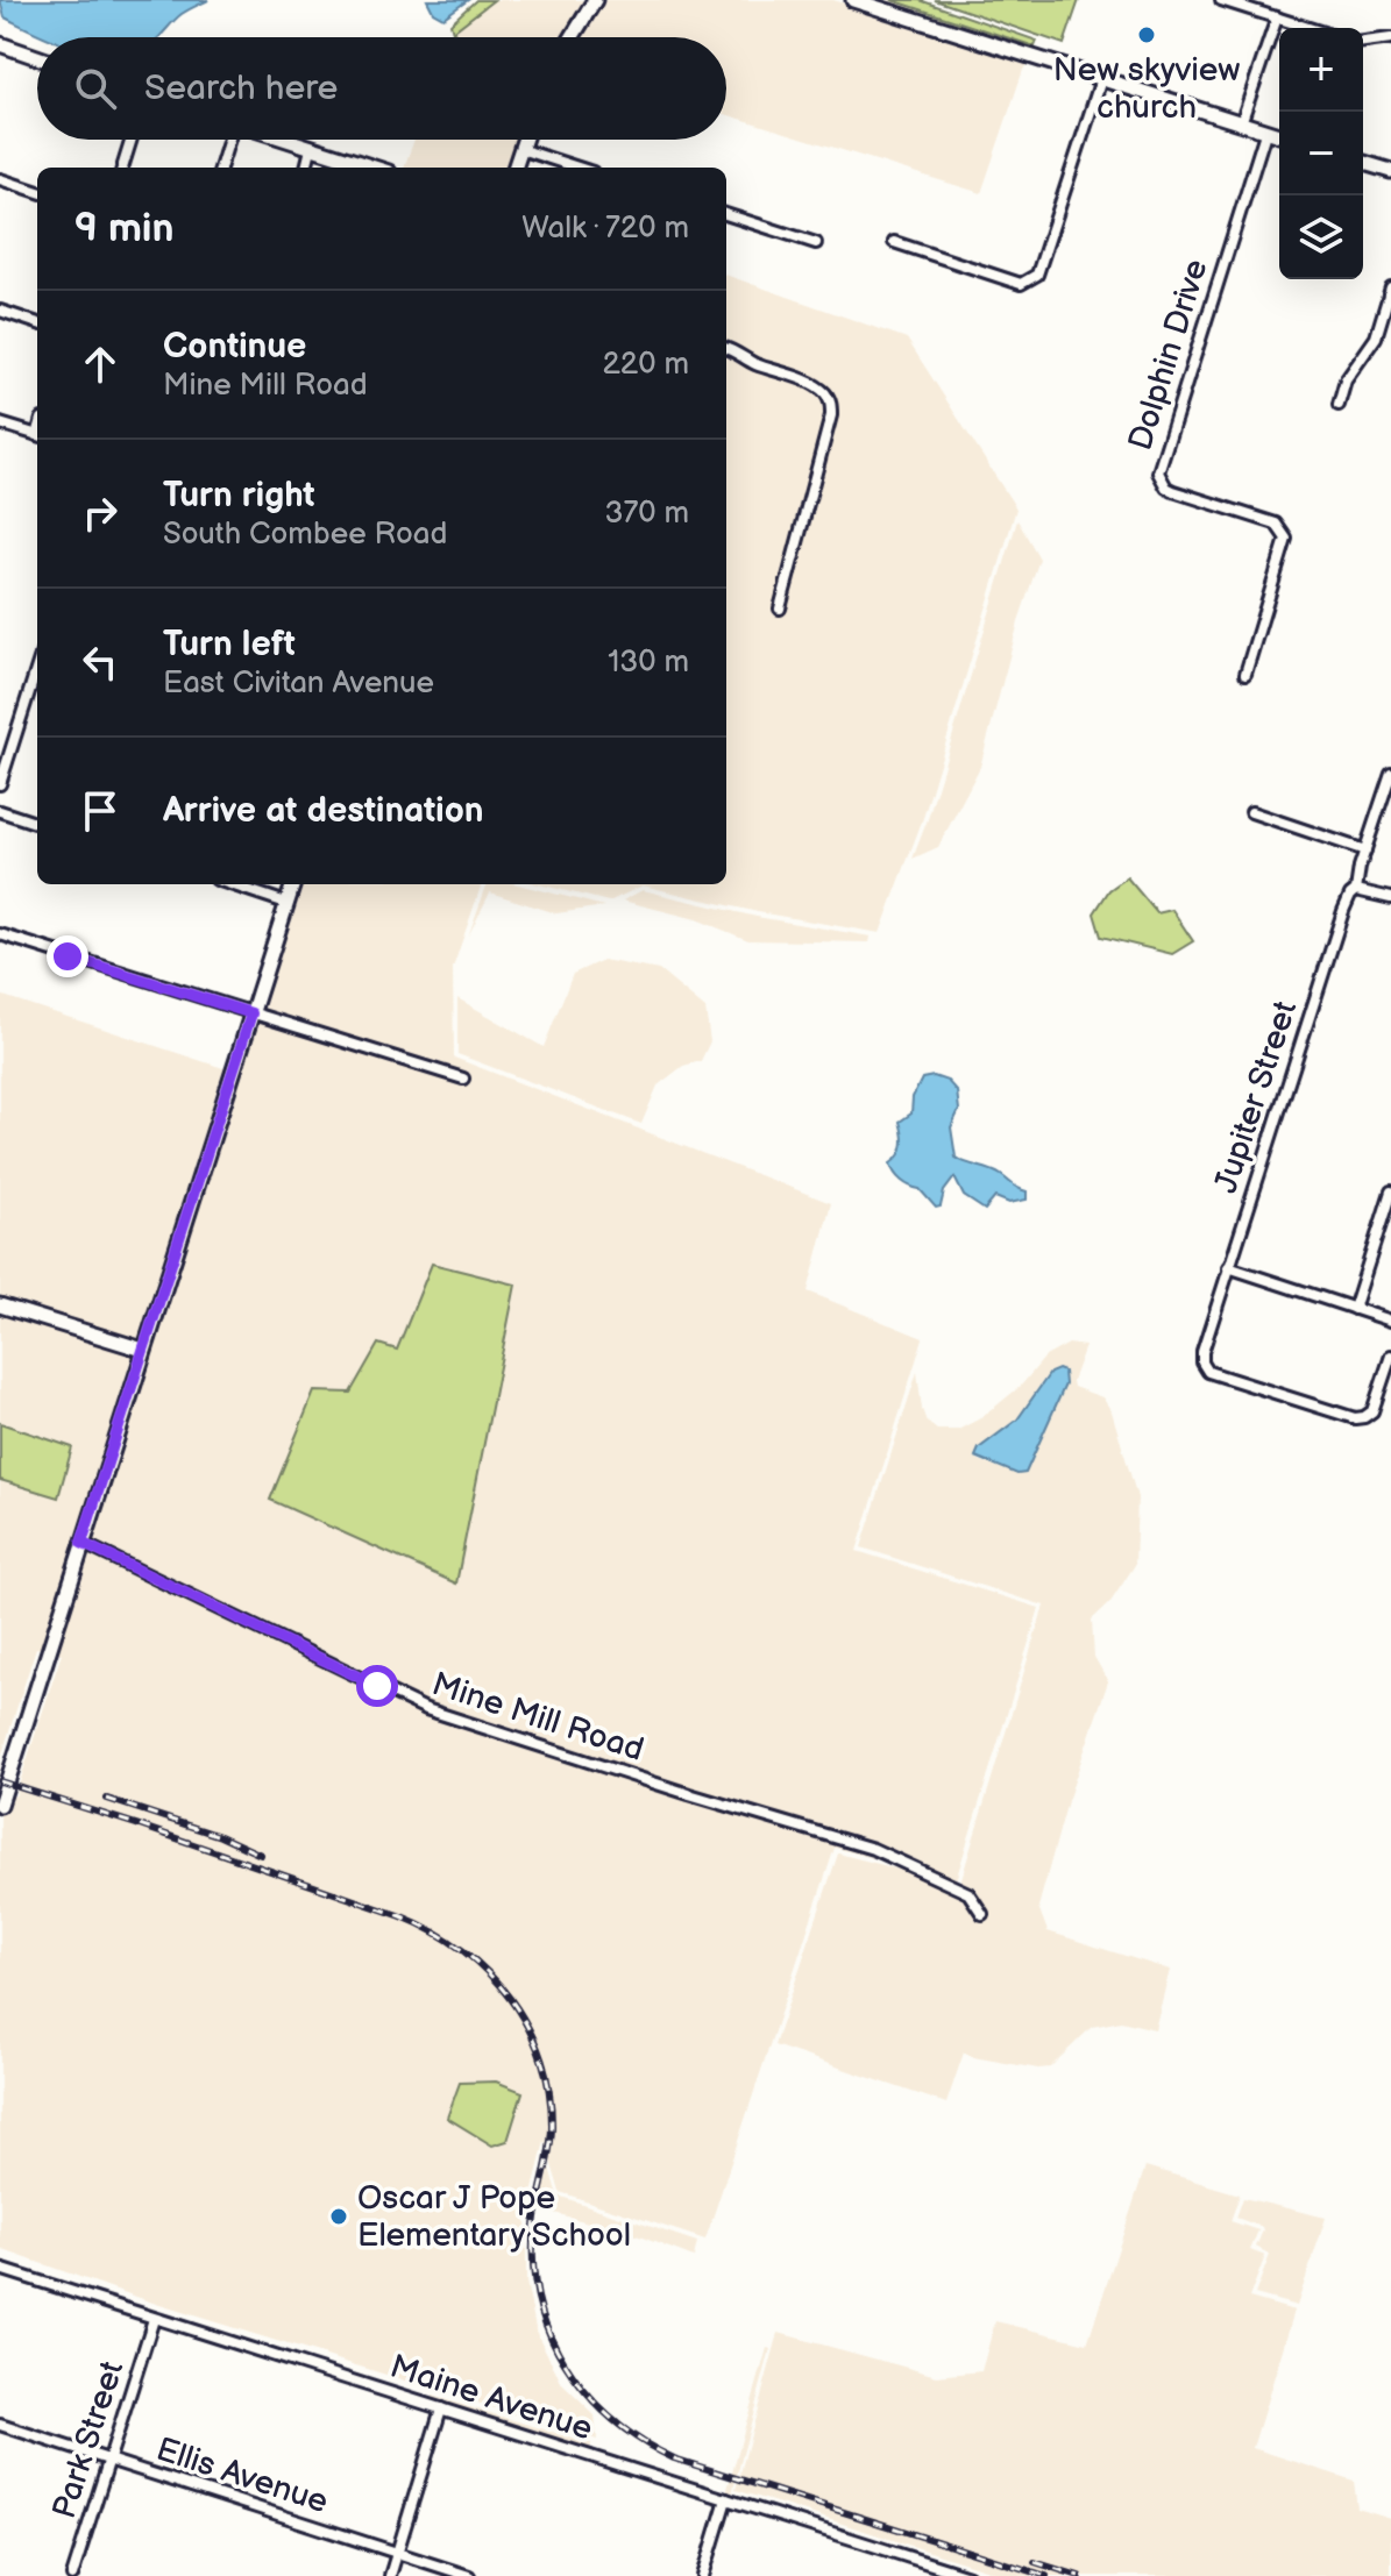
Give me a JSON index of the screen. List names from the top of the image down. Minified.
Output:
{"streets":{"street":["Dolphin Drive","Jupiter Street","Mine Mill Road","Maine Avenue","Park Street","Ellis Avenue"]},"crossings":[["Maine Avenue","Park Street"],["Park Street","Ellis Avenue"]],"places":["New skyview church","Oscar J Pope Elementary School"],"page":{"map_buttons":["+","−"],"search":"Search here","heading":["9 min","Walk · 720 m"],"list":[["Continue","Mine Mill Road","220 m"],["Turn right","South Combee Road","370 m"],["Turn left","East Civitan Avenue","130 m"],"Arrive at destination"]}}
